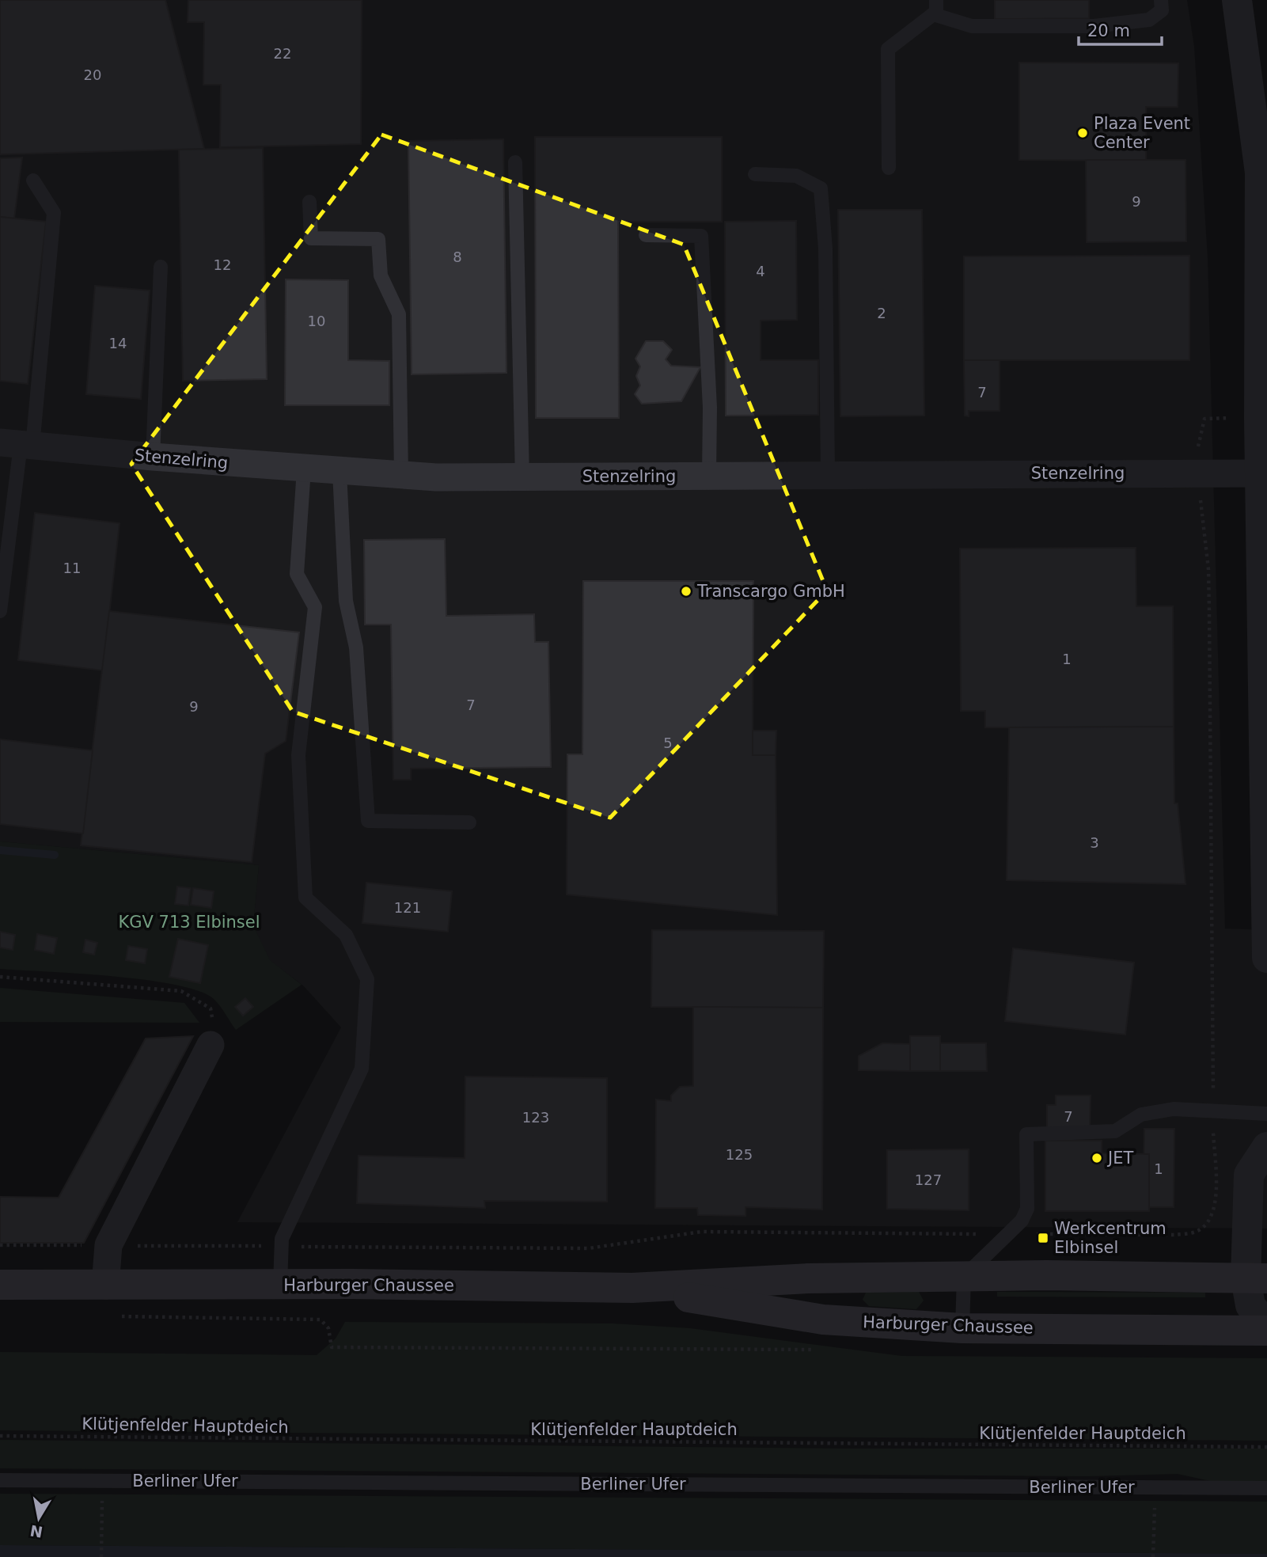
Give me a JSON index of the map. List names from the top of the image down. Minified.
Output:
{"streets":{"main road":["Harburger Chaussee"],"street":["Stenzelring"],"lane":["Berliner Ufer"],"path":["Klütjenfelder Hauptdeich"]},"parks":["KGV 713 Elbinsel"],"places":{"other":["Plaza Event Center","Transcargo GmbH","JET"],"transit":["Werkcentrum Elbinsel"]},"house_numbers":["22","20","9","8","12","4","2","10","14","7","11","1","7","9","5","3","121","7","123","125","1","127"],"scale_bar":"20 m","north":"bottom"}
